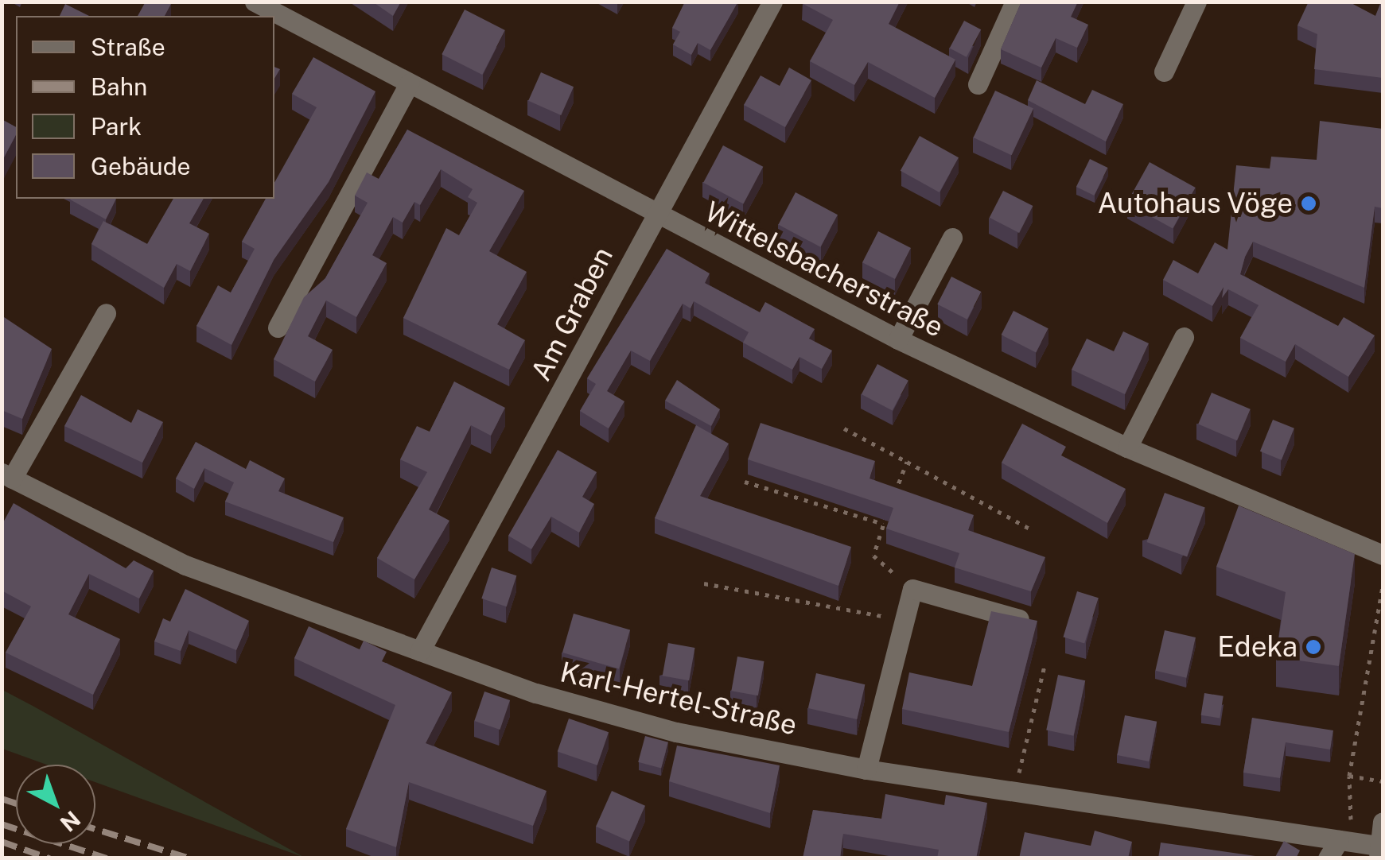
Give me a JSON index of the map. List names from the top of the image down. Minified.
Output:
{"streets":{"street":["Wittelsbacherstraße","Am Graben","Karl-Hertel-Straße"]},"crossings":[["Wittelsbacherstraße","Am Graben"],["Am Graben","Karl-Hertel-Straße"]],"places":["Autohaus Vöge","Edeka"],"legend":["Straße","Bahn","Park","Gebäude"],"north":"bottom right"}
